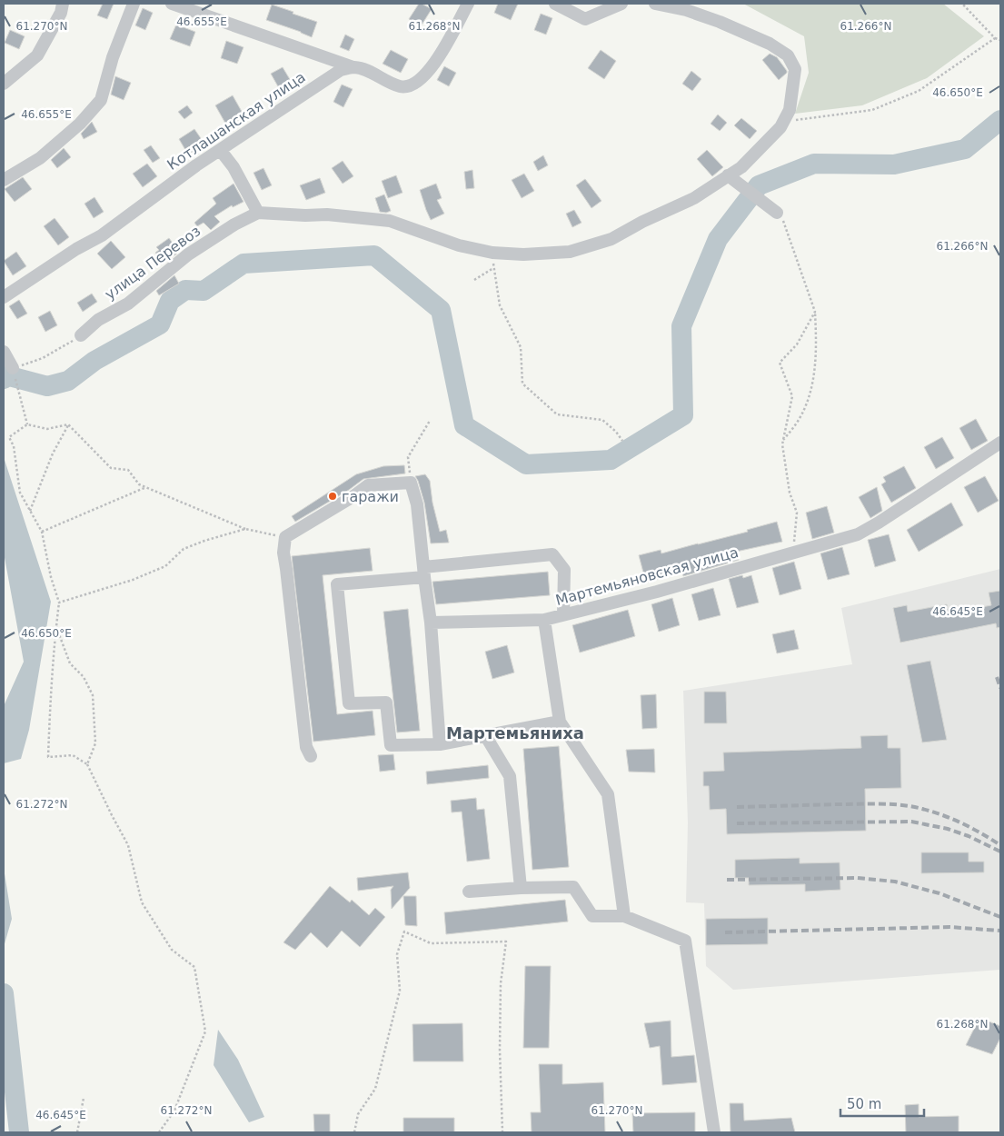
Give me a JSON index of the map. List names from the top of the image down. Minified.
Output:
{"streets":{"street":["Котлашанская улица","улица Перевоз","Мартемьяновская улица"]},"districts":["Мартемьяниха"],"places":["гаражи"],"scale_bar":"50 m","coordinates":["46.655°E","61.268°N","61.266°N","61.270°N","46.650°E","46.645°E","61.272°N"]}
